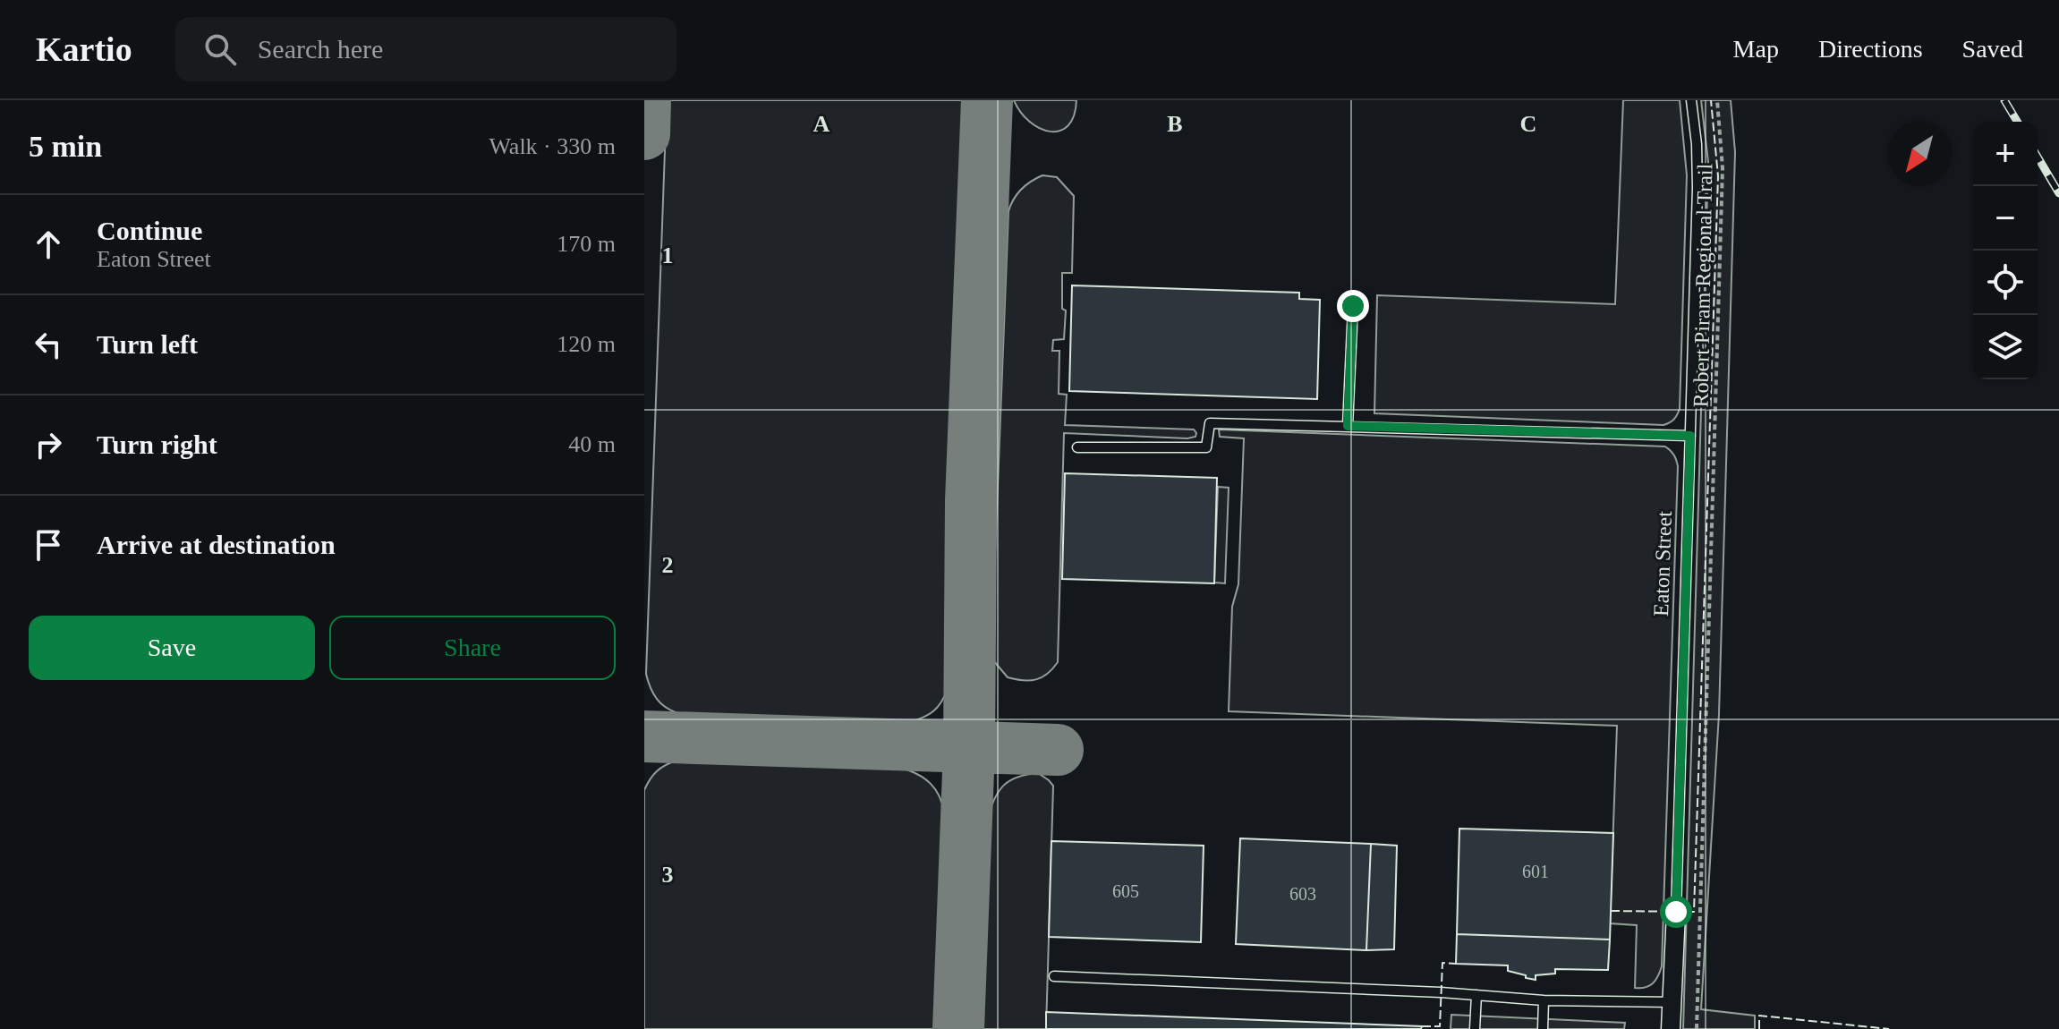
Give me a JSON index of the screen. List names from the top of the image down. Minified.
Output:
{"streets":{"street":["Eaton Street"],"path":["Robert Piram Regional Trail"]},"house_numbers":["601","605","603"],"north":"bottom left","page":{"header":"Kartio","search":"Search here","nav":["Map","Directions","Saved"],"heading":["5 min","Walk · 330 m"],"map_buttons":["+","−"],"list":[["Continue","Eaton Street","170 m"],["Turn left","120 m"],["Turn right","40 m"],"Arrive at destination"],"buttons":["Save","Share"]},"grid":{"columns":["A","B","C"],"rows":["1","2","3"]}}
